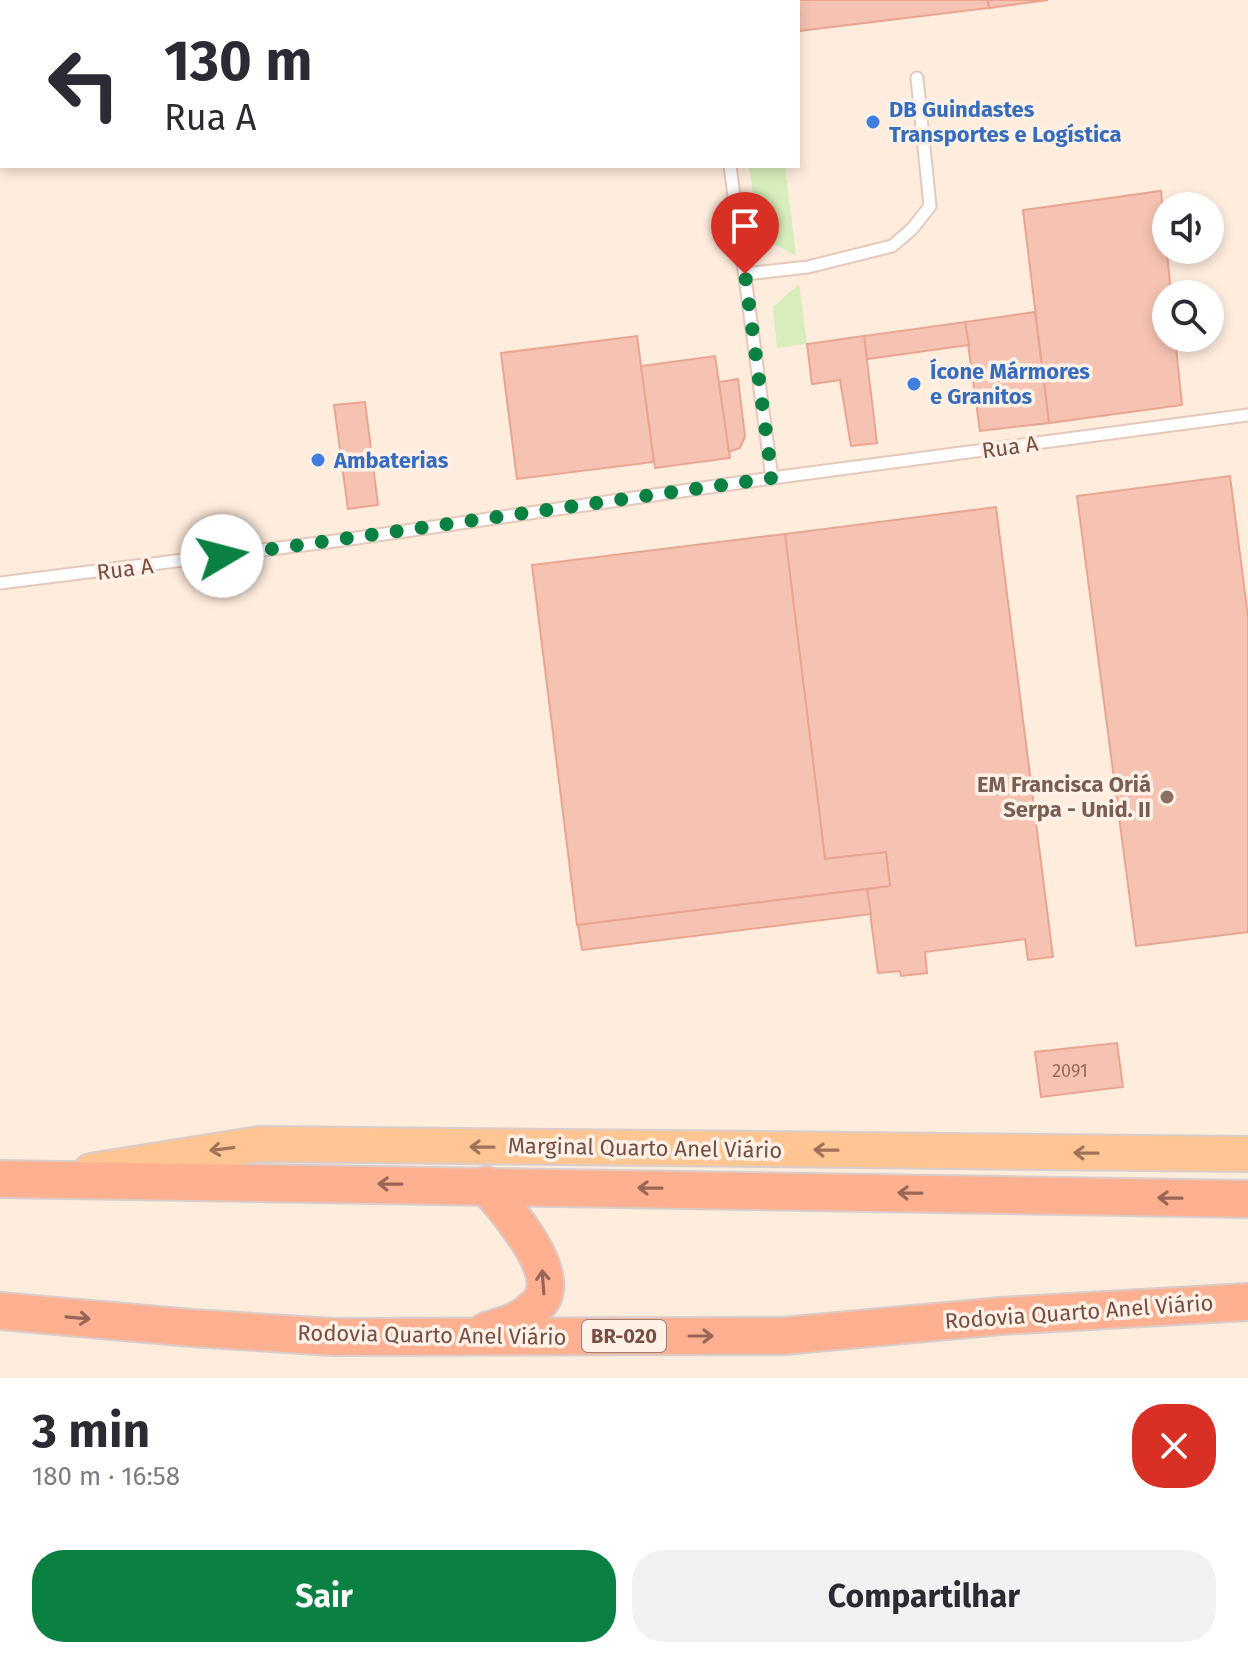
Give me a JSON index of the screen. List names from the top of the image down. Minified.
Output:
{"streets":{"highway":["Rodovia Quarto Anel Viário","BR-020"],"main road":["Marginal Quarto Anel Viário"],"lane":["Rua A"]},"one_way":["Marginal Quarto Anel Viário"],"places":["DB Guindastes Transportes e Logística","Ícone Mármores e Granitos","Ambaterias","EM Francisca Oriá Serpa - Unid. II"],"house_numbers":["2091"],"page":{"turn":["130 m","Rua A"],"heading":["3 min","180 m · 16:58"],"buttons":["Sair","Compartilhar"]}}
